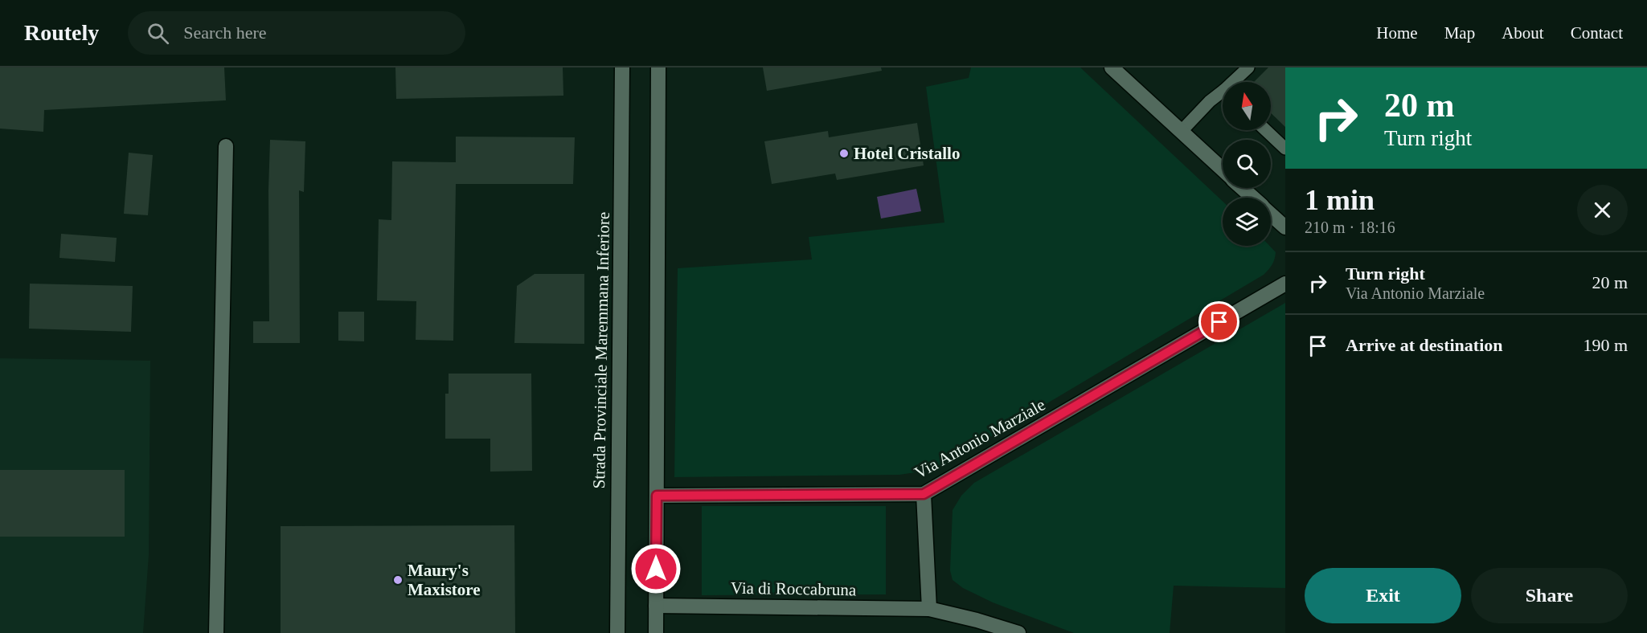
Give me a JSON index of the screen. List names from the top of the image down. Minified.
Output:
{"streets":{"street":["Strada Provinciale Maremmana Inferiore","Via Antonio Marziale","Via di Roccabruna"]},"places":["Hotel Cristallo","Maury's Maxistore"],"north":"top","page":{"header":"Routely","search":"Search here","nav":["Home","Map","About","Contact"],"turn":["20 m","Turn right"],"heading":["1 min","210 m · 18:16"],"list":[{"name":"Turn right","note":"Via Antonio Marziale","value":"20 m"},{"name":"Arrive at destination","value":"190 m"}],"buttons":["Exit","Share"]}}
